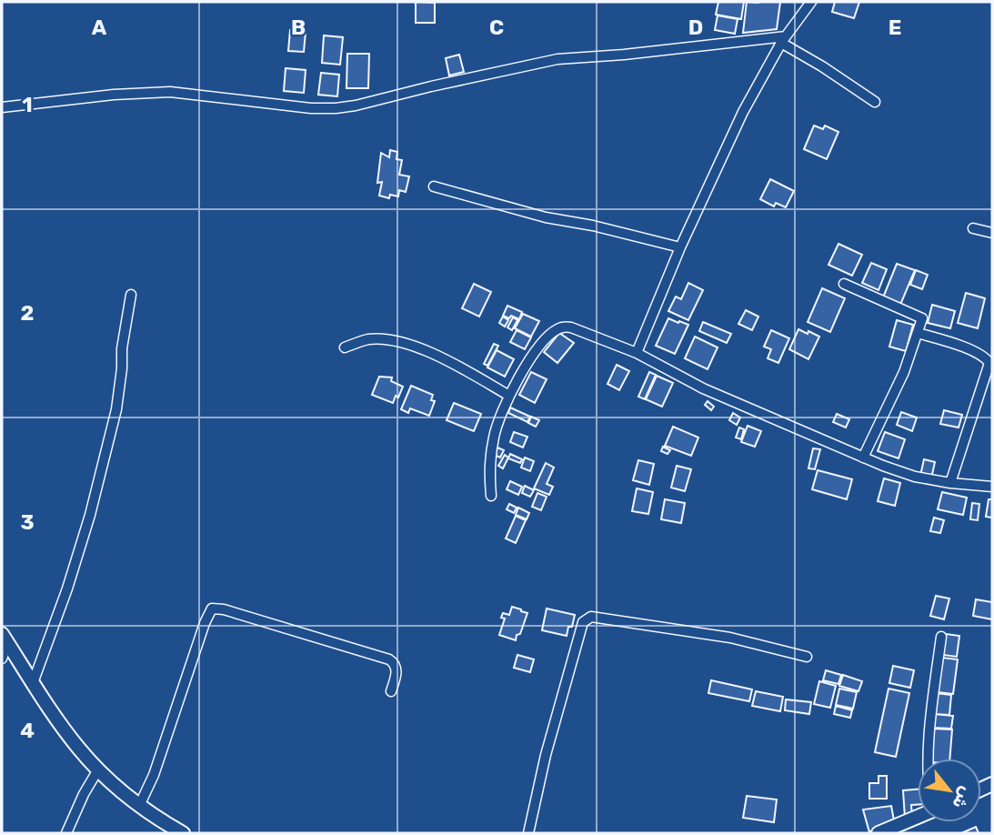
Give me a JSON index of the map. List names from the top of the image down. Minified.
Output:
{"north":"bottom right","grid":{"columns":["A","B","C","D","E"],"rows":["1","2","3","4"]}}
